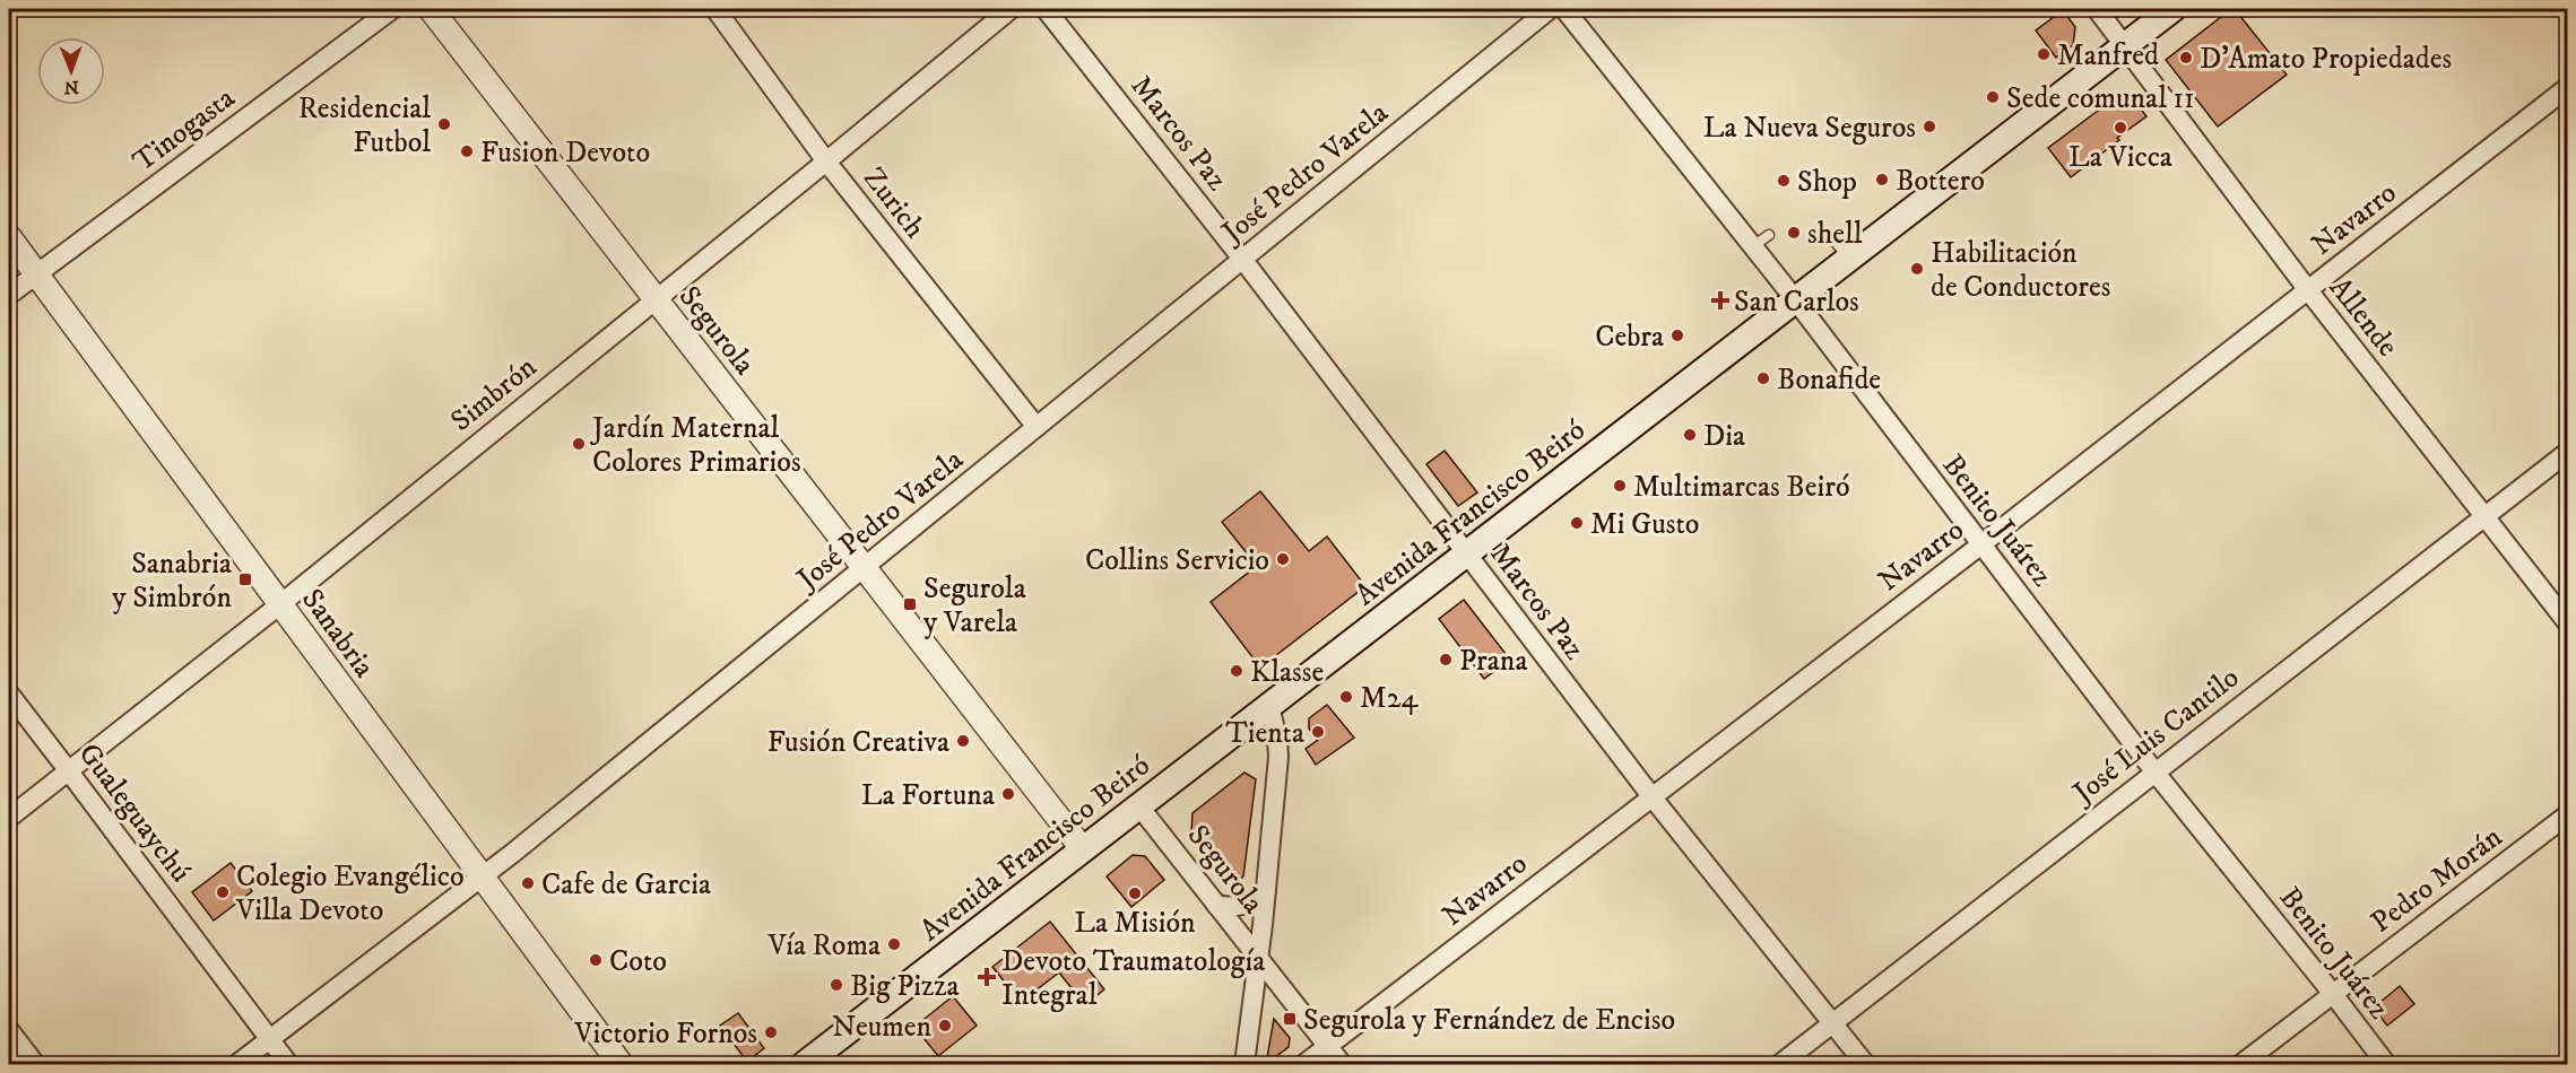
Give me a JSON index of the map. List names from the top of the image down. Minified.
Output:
{"streets":{"main road":["Avenida Francisco Beiró"],"street":["Tinogasta","Marcos Paz","José Pedro Varela","Zurich","Navarro","Allende","Segurola","Simbrón","Benito Juárez","Sanabria","José Luis Cantilo","Gualeguaychú","Pedro Morán"]},"crossings":[["Tinogasta","Sanabria"],["Marcos Paz","José Pedro Varela"],["Marcos Paz","Navarro"],["Marcos Paz","Avenida Francisco Beiró"],["Marcos Paz","José Luis Cantilo"],["José Pedro Varela","Zurich"],["José Pedro Varela","Segurola"],["José Pedro Varela","Sanabria"],["José Pedro Varela","Gualeguaychú"],["Zurich","Simbrón"],["Navarro","Allende"],["Navarro","Segurola"],["Navarro","Benito Juárez"],["Allende","Avenida Francisco Beiró"],["Allende","José Luis Cantilo"],["Segurola","Simbrón"],["Segurola","Avenida Francisco Beiró"],["Simbrón","Sanabria"],["Simbrón","Gualeguaychú"],["Avenida Francisco Beiró","Benito Juárez"],["Benito Juárez","José Luis Cantilo"],["Benito Juárez","Pedro Morán"]],"places":{"other":["Manfred","D'Amato Propiedades","Sede comunal 11","Residencial Futbol","La Nueva Seguros","La Vicca","Fusion Devoto","Bottero","Shop","shell","Habilitación de Conductores","Cebra","Bonafide","Dia","Jardín Maternal Colores Primarios","Multimarcas Beiró","Mi Gusto","Collins Servicio","Prana","Klasse","M24","Tienta","Fusión Creativa","La Fortuna","Cafe de Garcia","Colegio Evangélico Villa Devoto","La Misión","Vía Roma","Coto","Big Pizza","Neumen","Victorio Fornos"],"health":["San Carlos","Devoto Traumatología Integral"],"transit":["Sanabria y Simbrón","Segurola y Varela","Segurola y Fernández de Enciso"]},"north":"bottom"}
